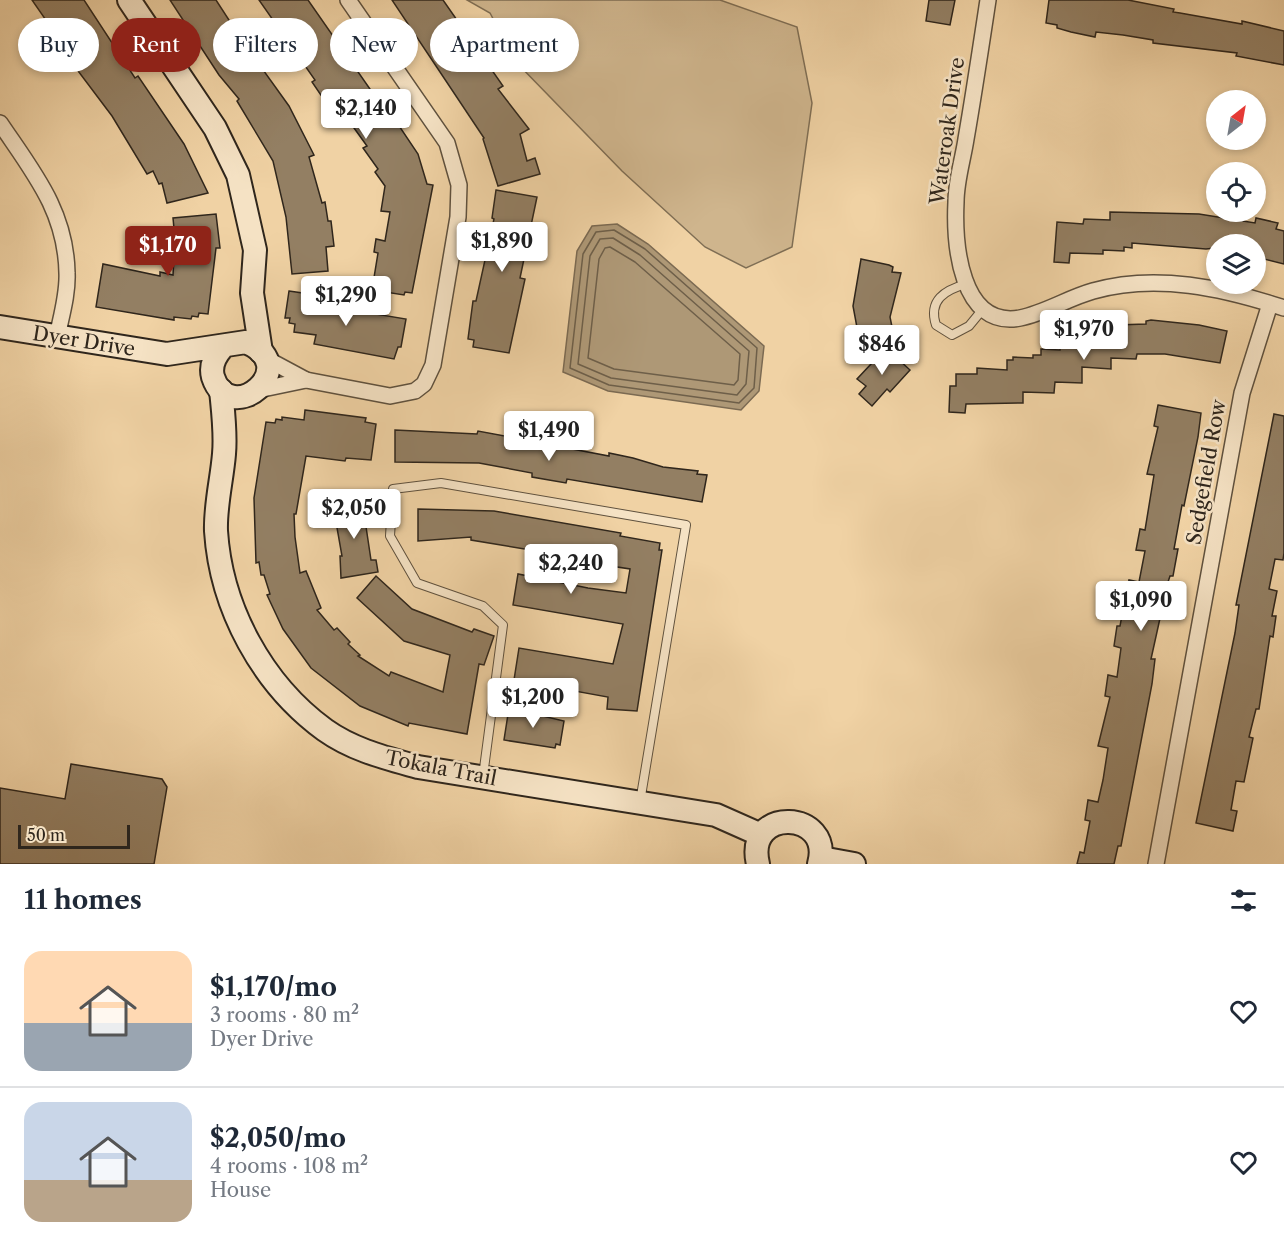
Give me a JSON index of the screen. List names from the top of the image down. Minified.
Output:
{"streets":{"street":["Wateroak Drive","Dyer Drive","Sedgefield Row","Tokala Trail"]},"crossings":[["Dyer Drive","Tokala Trail"]],"scale_bar":"50 m","north":"top right","page":{"chip":["Buy","Rent","Filters","New","Apartment"],"price":["$2,140","$1,890","$1,170","$1,290","$1,970","$846","$1,490","$2,050","$2,240","$1,090","$1,200"],"scale":"50 m","heading":"11 homes","list":[{"name":"$1,170/mo","note":"3 rooms · 80 m² · Dyer Drive"},{"name":"$2,050/mo","note":"4 rooms · 108 m² · House"}]}}
